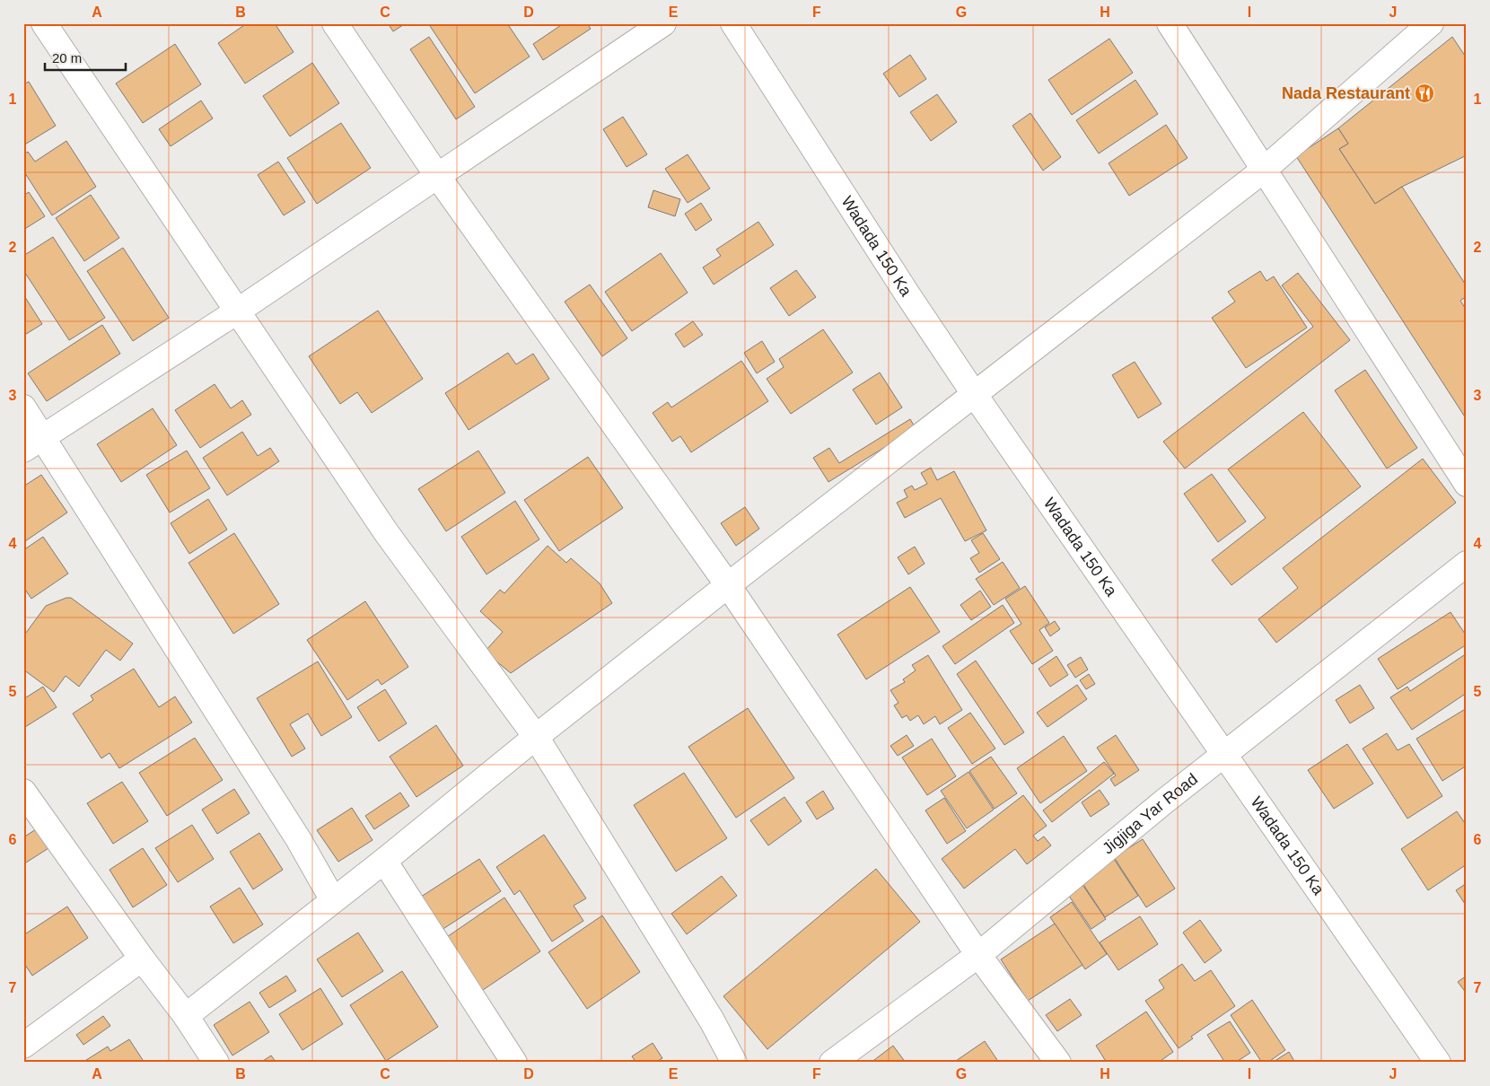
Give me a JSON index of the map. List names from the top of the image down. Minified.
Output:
{"streets":{"street":["Wadada 150 Ka","Jigjiga Yar Road"]},"crossings":[["Wadada 150 Ka","Jigjiga Yar Road"]],"places":{"restaurant":["Nada Restaurant"]},"scale_bar":"20 m","grid":{"columns":["A","B","C","D","E","F","G","H","I","J"],"rows":["1","2","3","4","5","6","7"]}}
